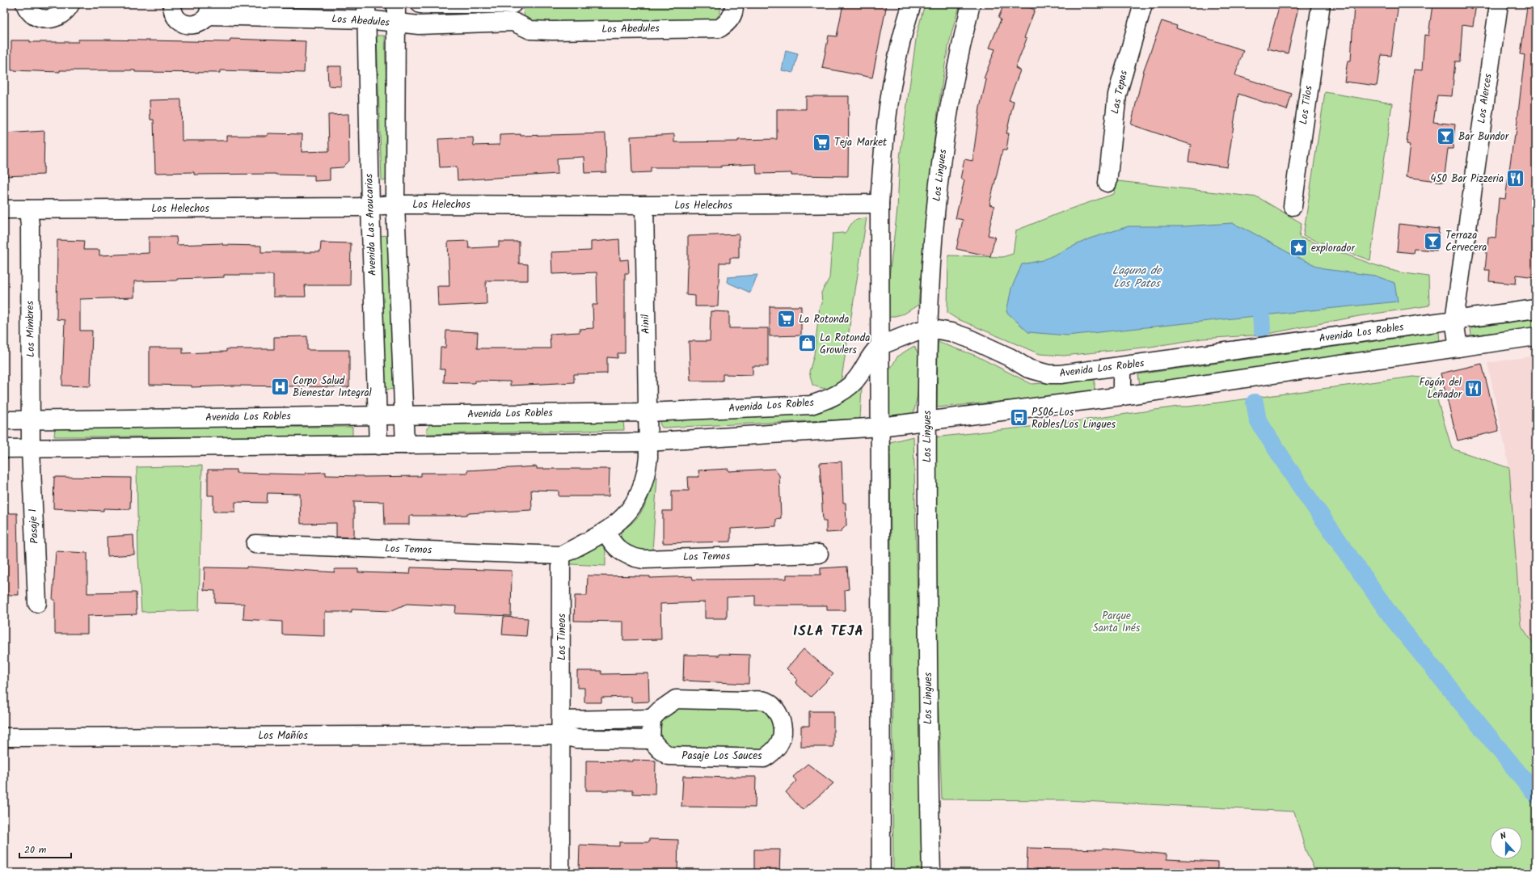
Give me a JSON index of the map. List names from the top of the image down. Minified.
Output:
{"streets":{"street":["Los Abedules","Las Tepas","Los Alerces","Los Tilos","Los Lingues","Los Helechos","Avenida Las Araucarias","Ainil","Los Mimbres","Avenida Los Robles","Pasaje 1","Los Temos","Los Tineos","Los Mañíos","Pasaje Los Sauces"]},"crossings":[["Los Abedules","Avenida Las Araucarias"],["Los Alerces","Avenida Los Robles"],["Los Lingues","Avenida Los Robles"],["Los Helechos","Avenida Las Araucarias"],["Los Helechos","Ainil"],["Los Helechos","Los Mimbres"],["Avenida Las Araucarias","Avenida Los Robles"],["Ainil","Avenida Los Robles"],["Los Mimbres","Avenida Los Robles"],["Los Mimbres","Pasaje 1"],["Los Temos","Los Tineos"],["Los Tineos","Los Mañíos"]],"districts":["ISLA TEJA"],"water":["Laguna de Los Patos"],"parks":["Parque Santa Inés"],"places":{"bar":["Bar Bundor","Terraza Cervecera"],"supermarket":["Teja Market","La Rotonda"],"restaurant":["450 Bar Pizzeria","Fogón del Leñador"],"place":["explorador"],"shop":["La Rotonda Growlers"],"hospital":["Corpo Salud Bienestar Integral"],"bus stop":["P506-Los Robles/Los Lingues"]},"scale_bar":"20 m","north":"top"}
